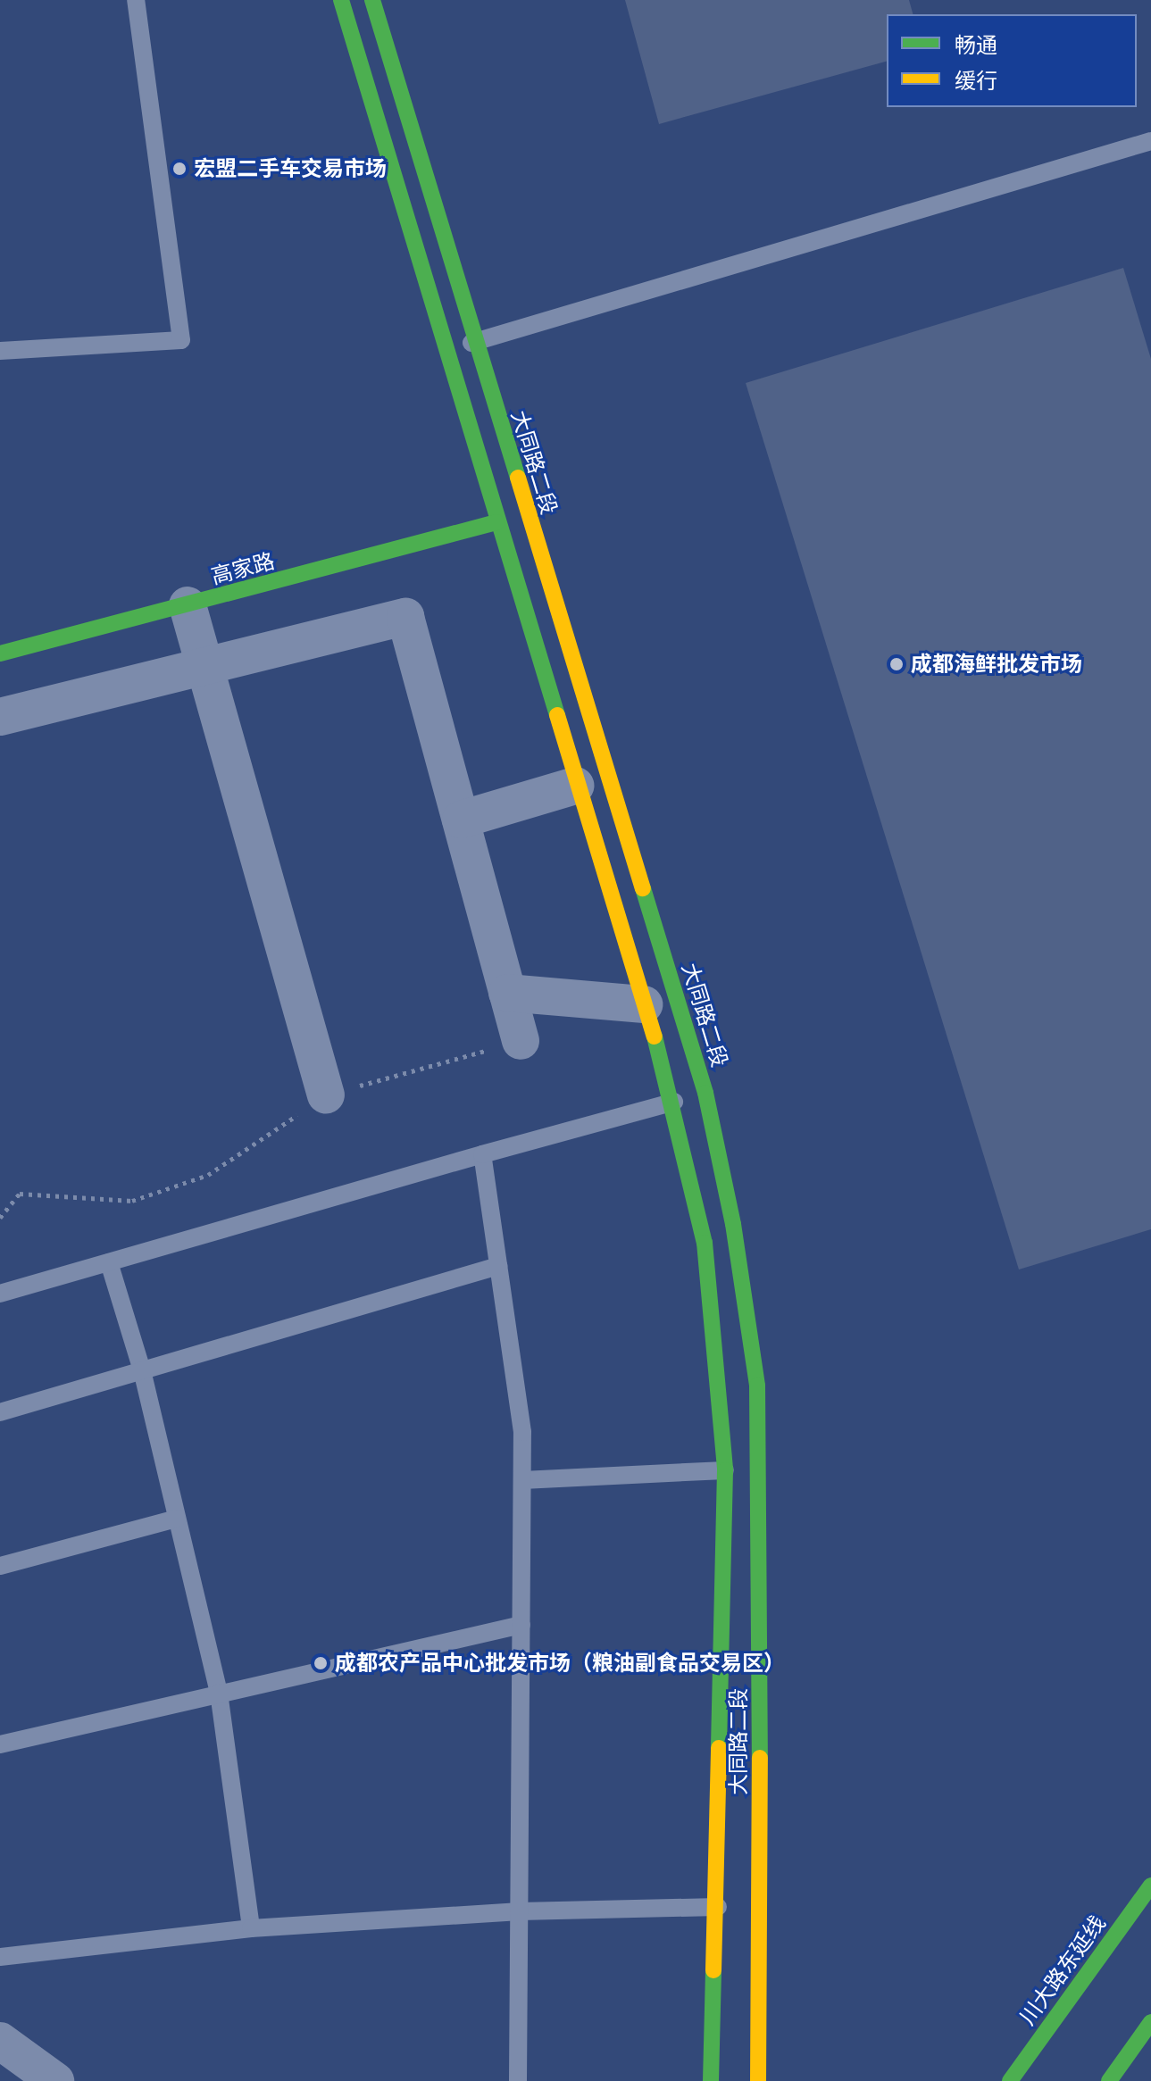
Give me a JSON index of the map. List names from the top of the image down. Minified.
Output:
{"streets":{"street":["大同路二段","高家路","川大路东延线"]},"crossings":[["大同路二段","高家路"]],"places":["宏盟二手车交易市场","成都海鲜批发市场","成都农产品中心批发市场（粮油副食品交易区）"],"legend":["畅通","缓行"]}
